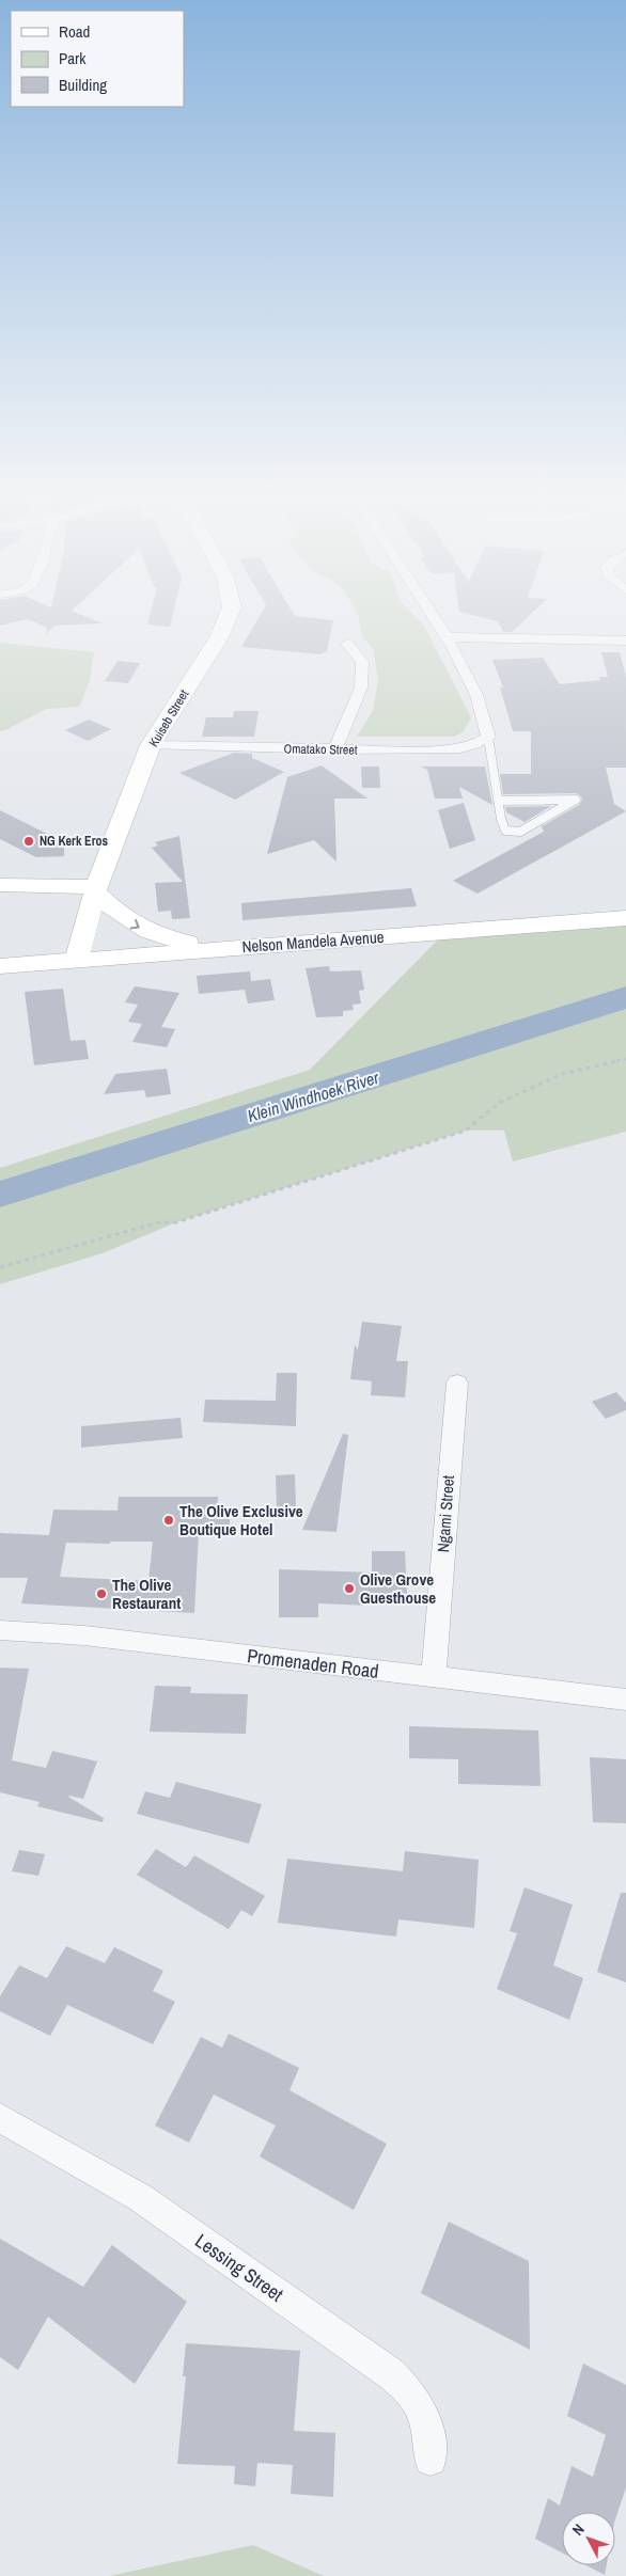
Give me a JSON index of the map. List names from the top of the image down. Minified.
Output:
{"streets":{"street":["Kuiseb Street","Omatako Street","Nelson Mandela Avenue","Ngami Street","Promenaden Road","Lessing Street"]},"crossings":[["Kuiseb Street","Omatako Street"],["Kuiseb Street","Nelson Mandela Avenue"],["Ngami Street","Promenaden Road"]],"water":["Klein Windhoek River"],"places":["NG Kerk Eros","The Olive Exclusive Boutique Hotel","Olive Grove Guesthouse","The Olive Restaurant"],"legend":["Road","Park","Building"],"north":"top left"}
